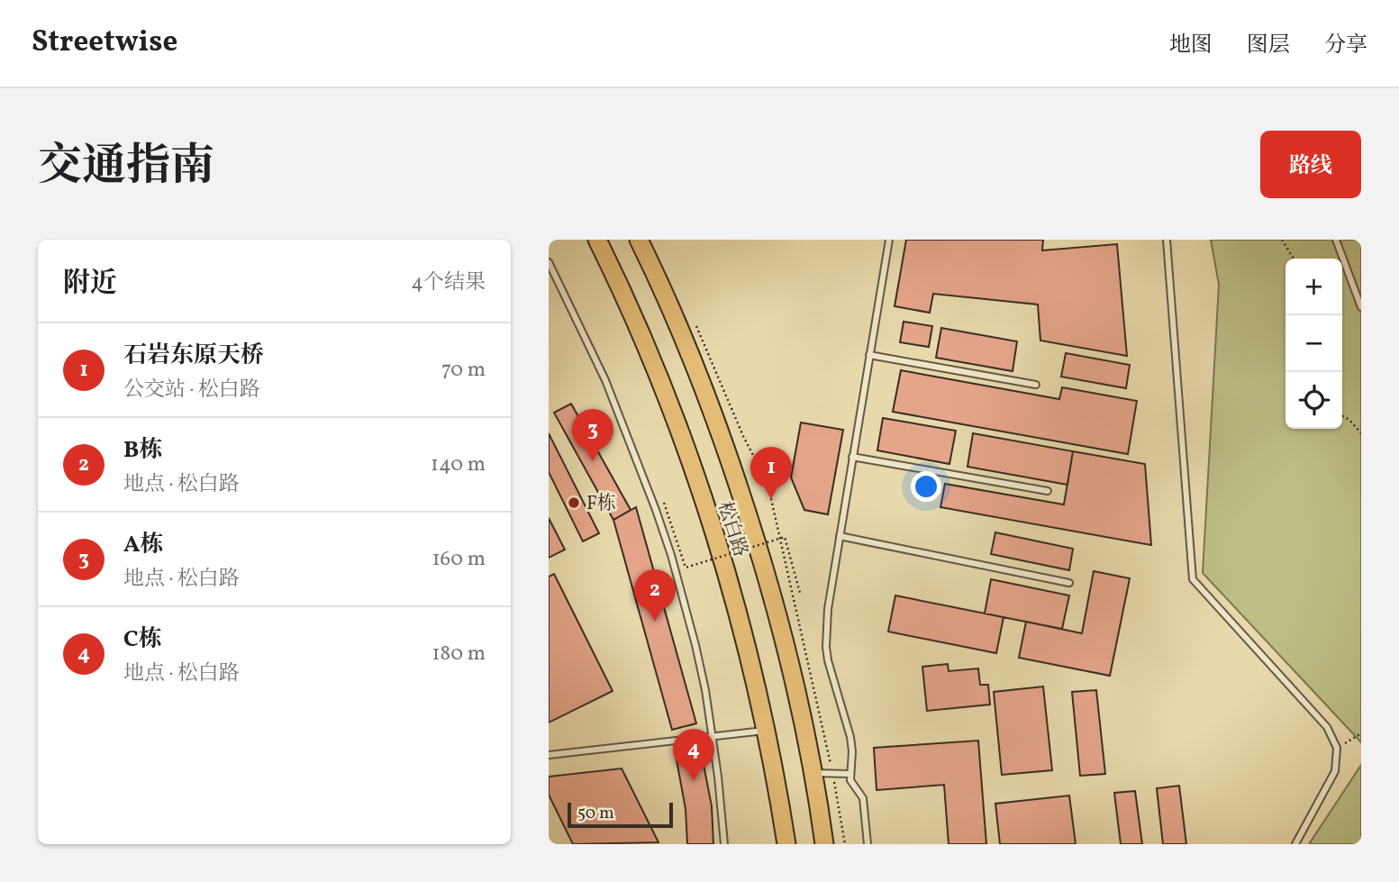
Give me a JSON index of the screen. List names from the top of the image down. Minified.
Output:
{"streets":{"main road":["松白路"]},"places":["F栋"],"scale_bar":"50 m","page":{"header":"Streetwise","nav":["地图","图层","分享"],"title":"交通指南","buttons":"路线","heading":["附近","4个结果"],"map_buttons":["+","−"],"list":[{"mark":"1","name":"石岩东原天桥","note":"公交站 · 松白路","value":"70 m"},{"mark":"2","name":"B栋","note":"地点 · 松白路","value":"140 m"},{"mark":"3","name":"A栋","note":"地点 · 松白路","value":"160 m"},{"mark":"4","name":"C栋","note":"地点 · 松白路","value":"180 m"}],"pins":["3","1","2","4"],"scale":"50 m"}}
